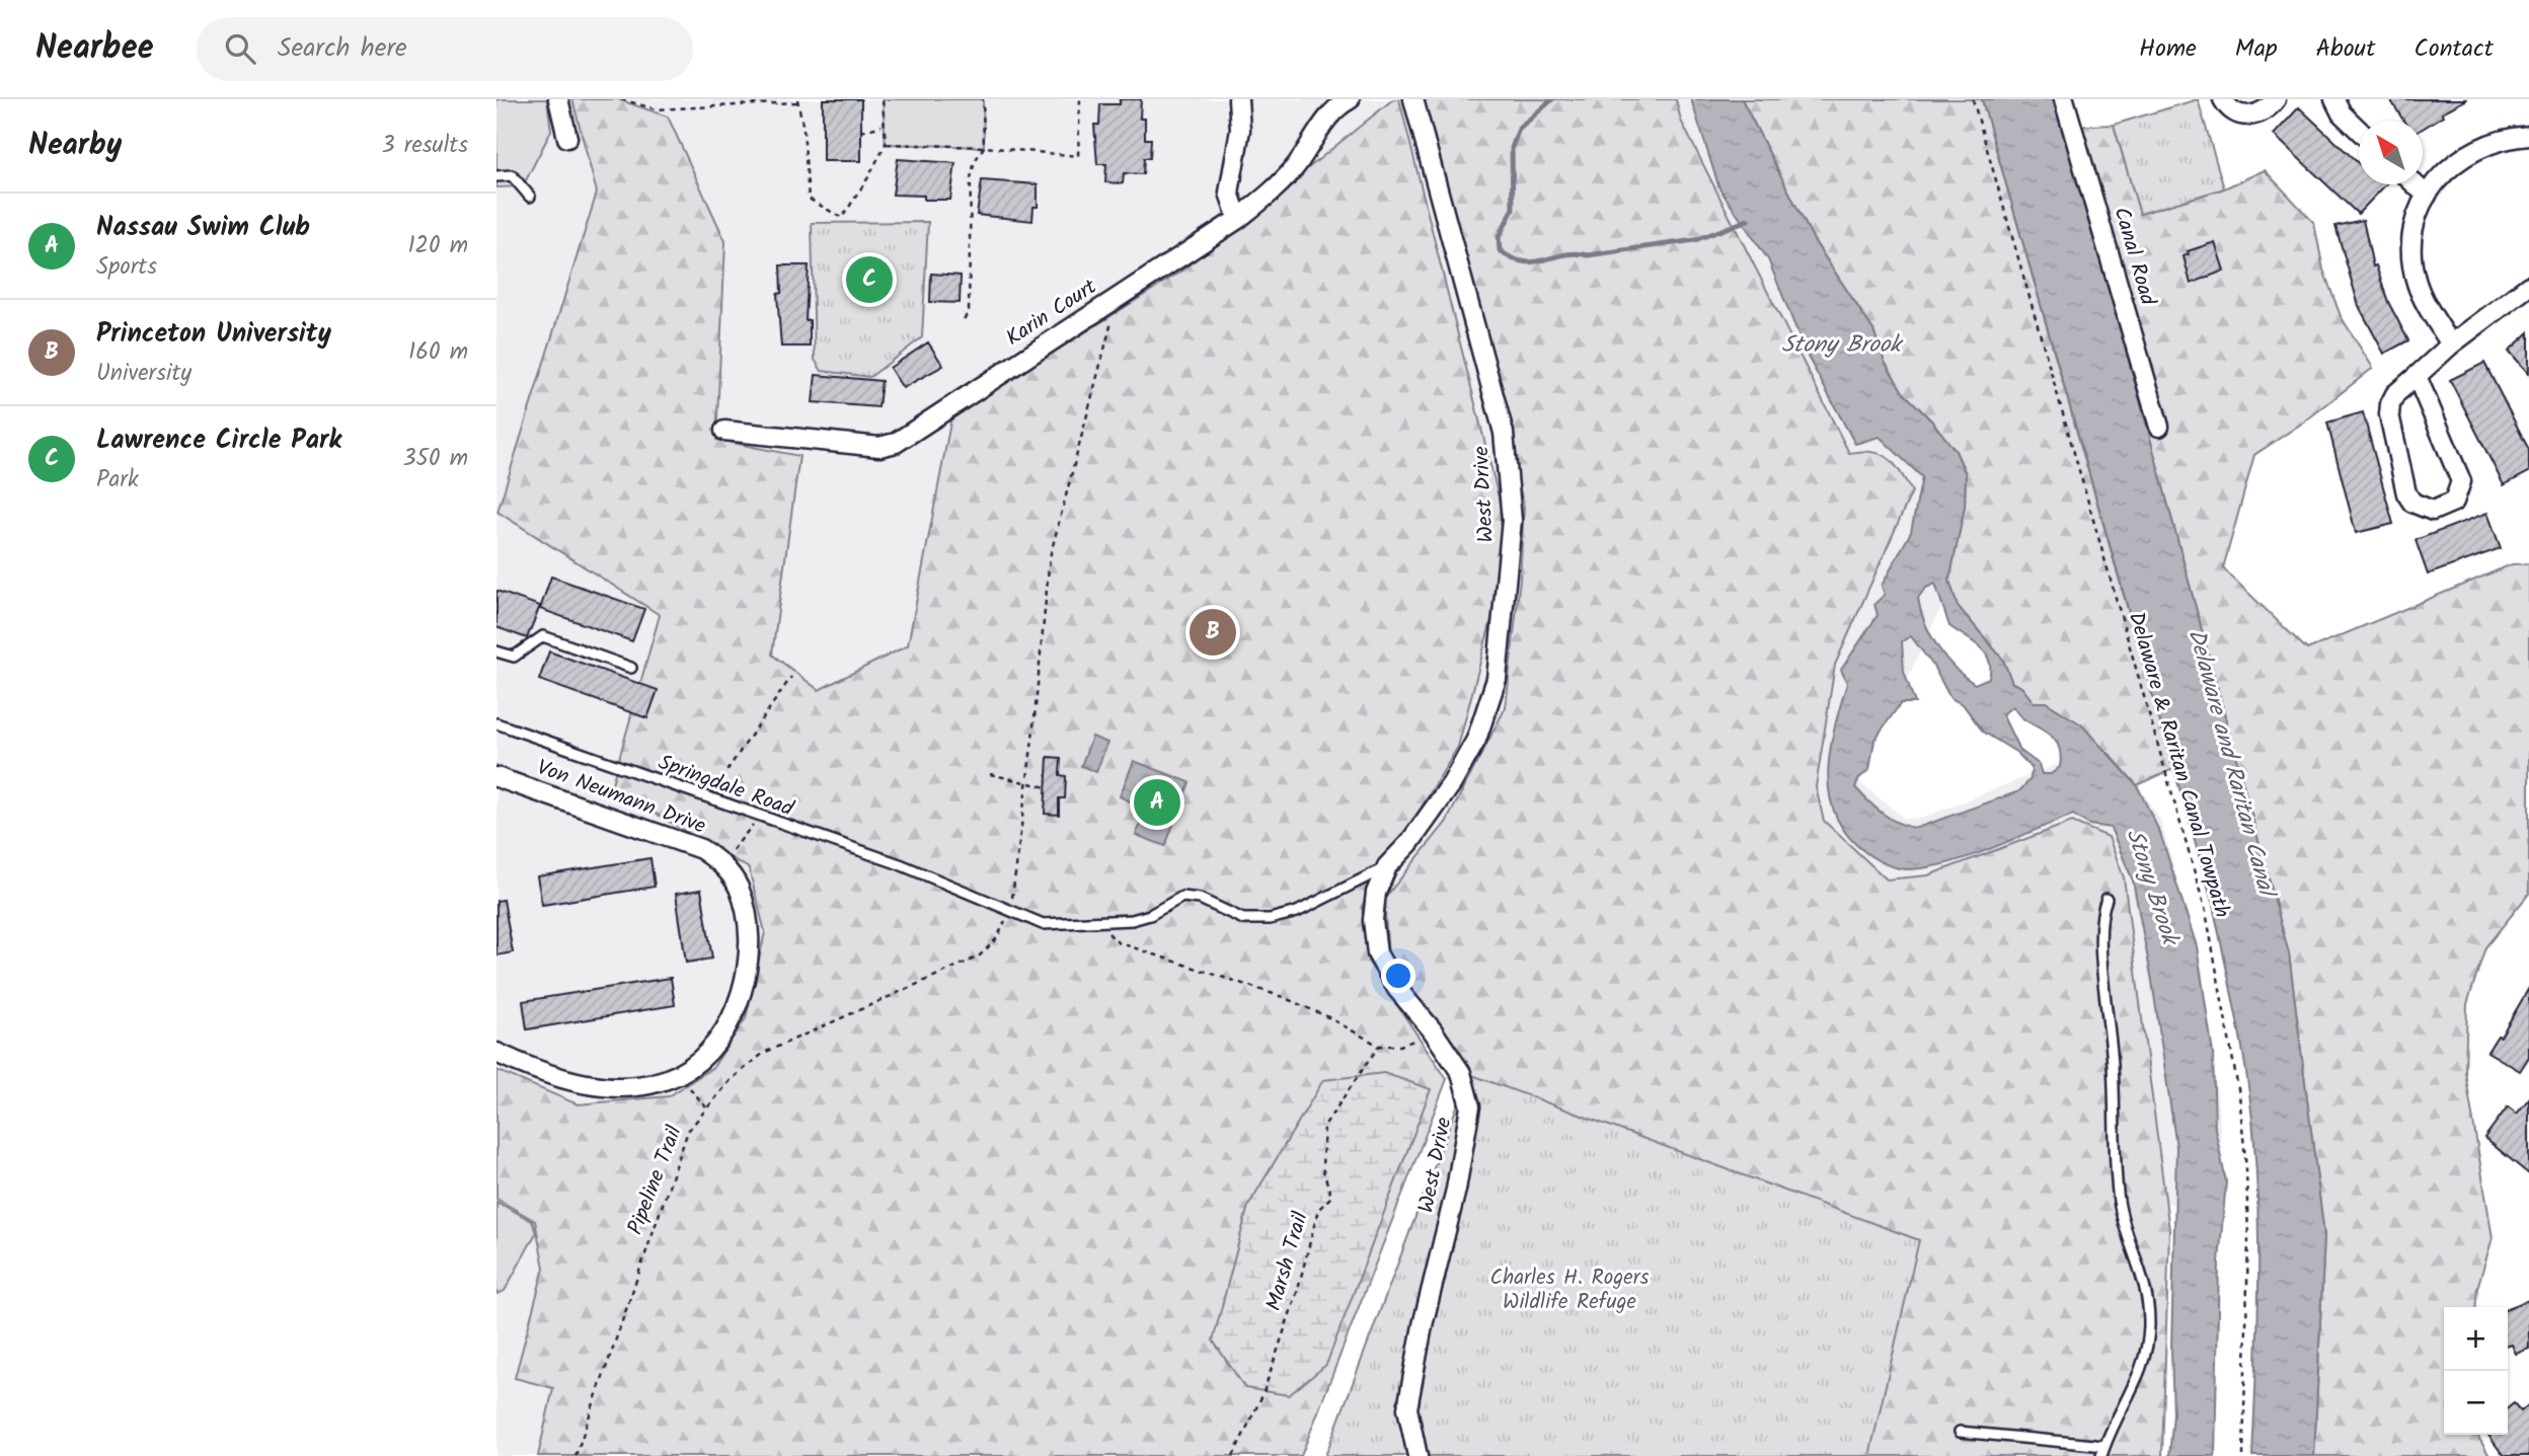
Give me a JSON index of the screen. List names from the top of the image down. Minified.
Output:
{"streets":{"street":["Canal Road","Karin Court","West Drive","Von Neumann Drive"],"lane":["Springdale Road"],"path":["Delaware & Raritan Canal Towpath","Pipeline Trail","Marsh Trail"]},"crossings":[["West Drive","Springdale Road"],["West Drive","Pipeline Trail"]],"water":["Stony Brook","Delaware and Raritan Canal"],"parks":["Charles H. Rogers Wildlife Refuge"],"north":"top left","page":{"header":"Nearbee","search":"Search here","nav":["Home","Map","About","Contact"],"heading":["Nearby","3 results"],"list":[{"mark":"A","name":"Nassau Swim Club","note":"Sports","value":"120 m"},{"mark":"B","name":"Princeton University","note":"University","value":"160 m"},{"mark":"C","name":"Lawrence Circle Park","note":"Park","value":"350 m"}],"pins":["C","B","A"],"map_buttons":["+","−"]}}
